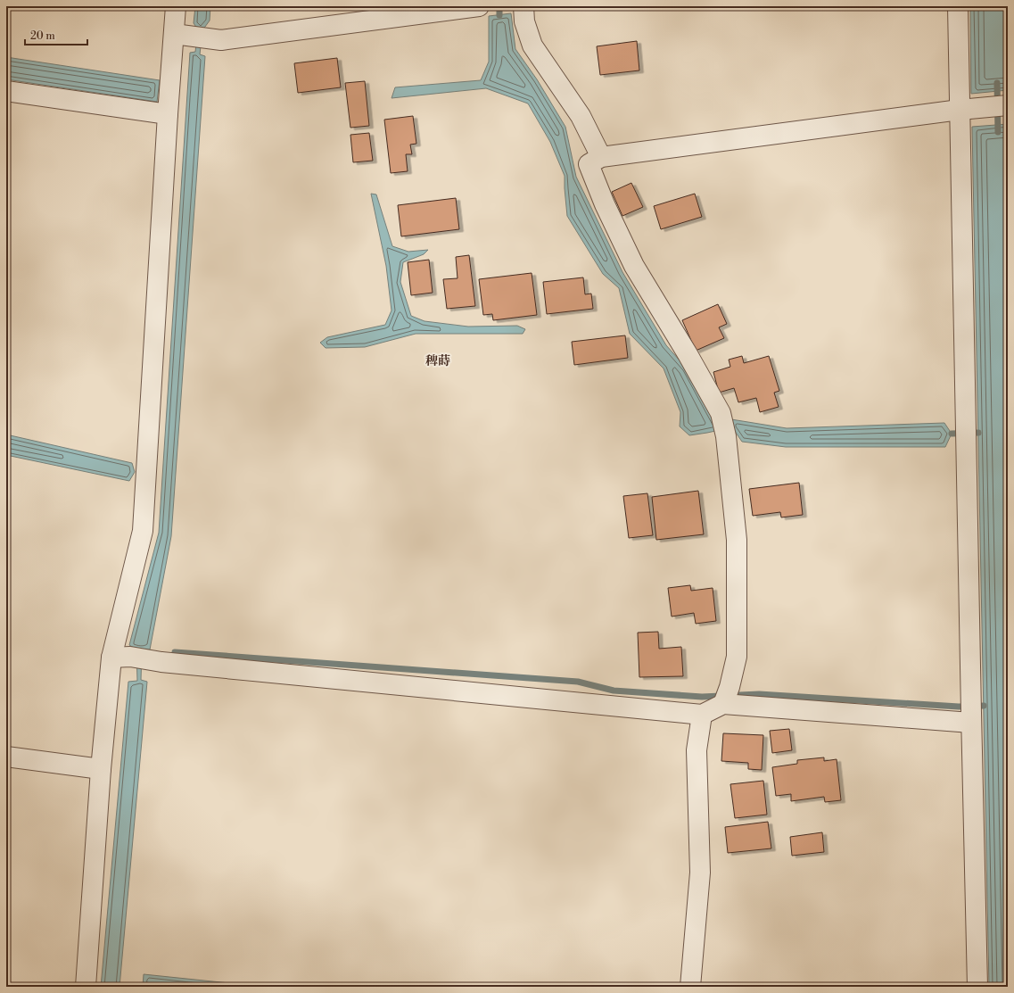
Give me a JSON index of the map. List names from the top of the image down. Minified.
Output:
{"districts":["稗蒔"],"scale_bar":"20 m"}
